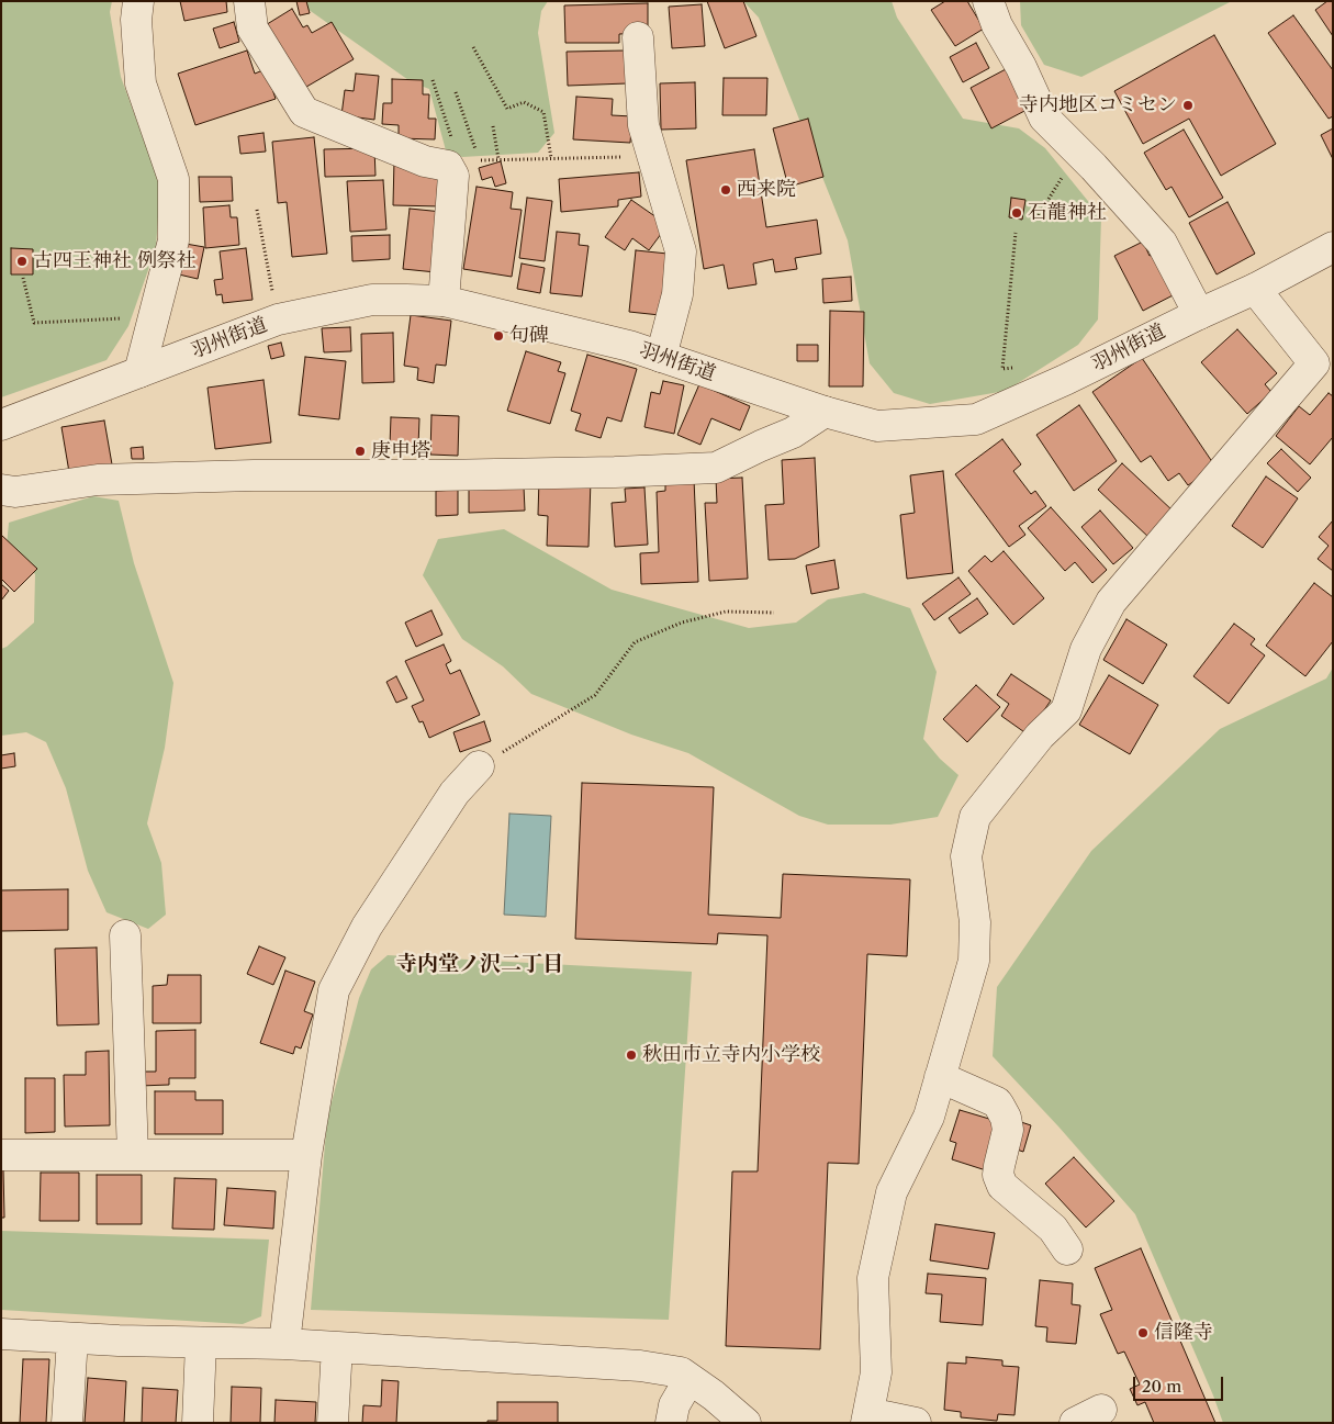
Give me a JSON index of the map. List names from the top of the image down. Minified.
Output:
{"streets":{"street":["羽州街道"]},"districts":["寺内堂ノ沢二丁目"],"places":["寺内地区コミセン","西来院","石龍神社","古四王神社 例祭社","句碑","庚申塔","秋田市立寺内小学校","信隆寺"],"scale_bar":"20 m"}
